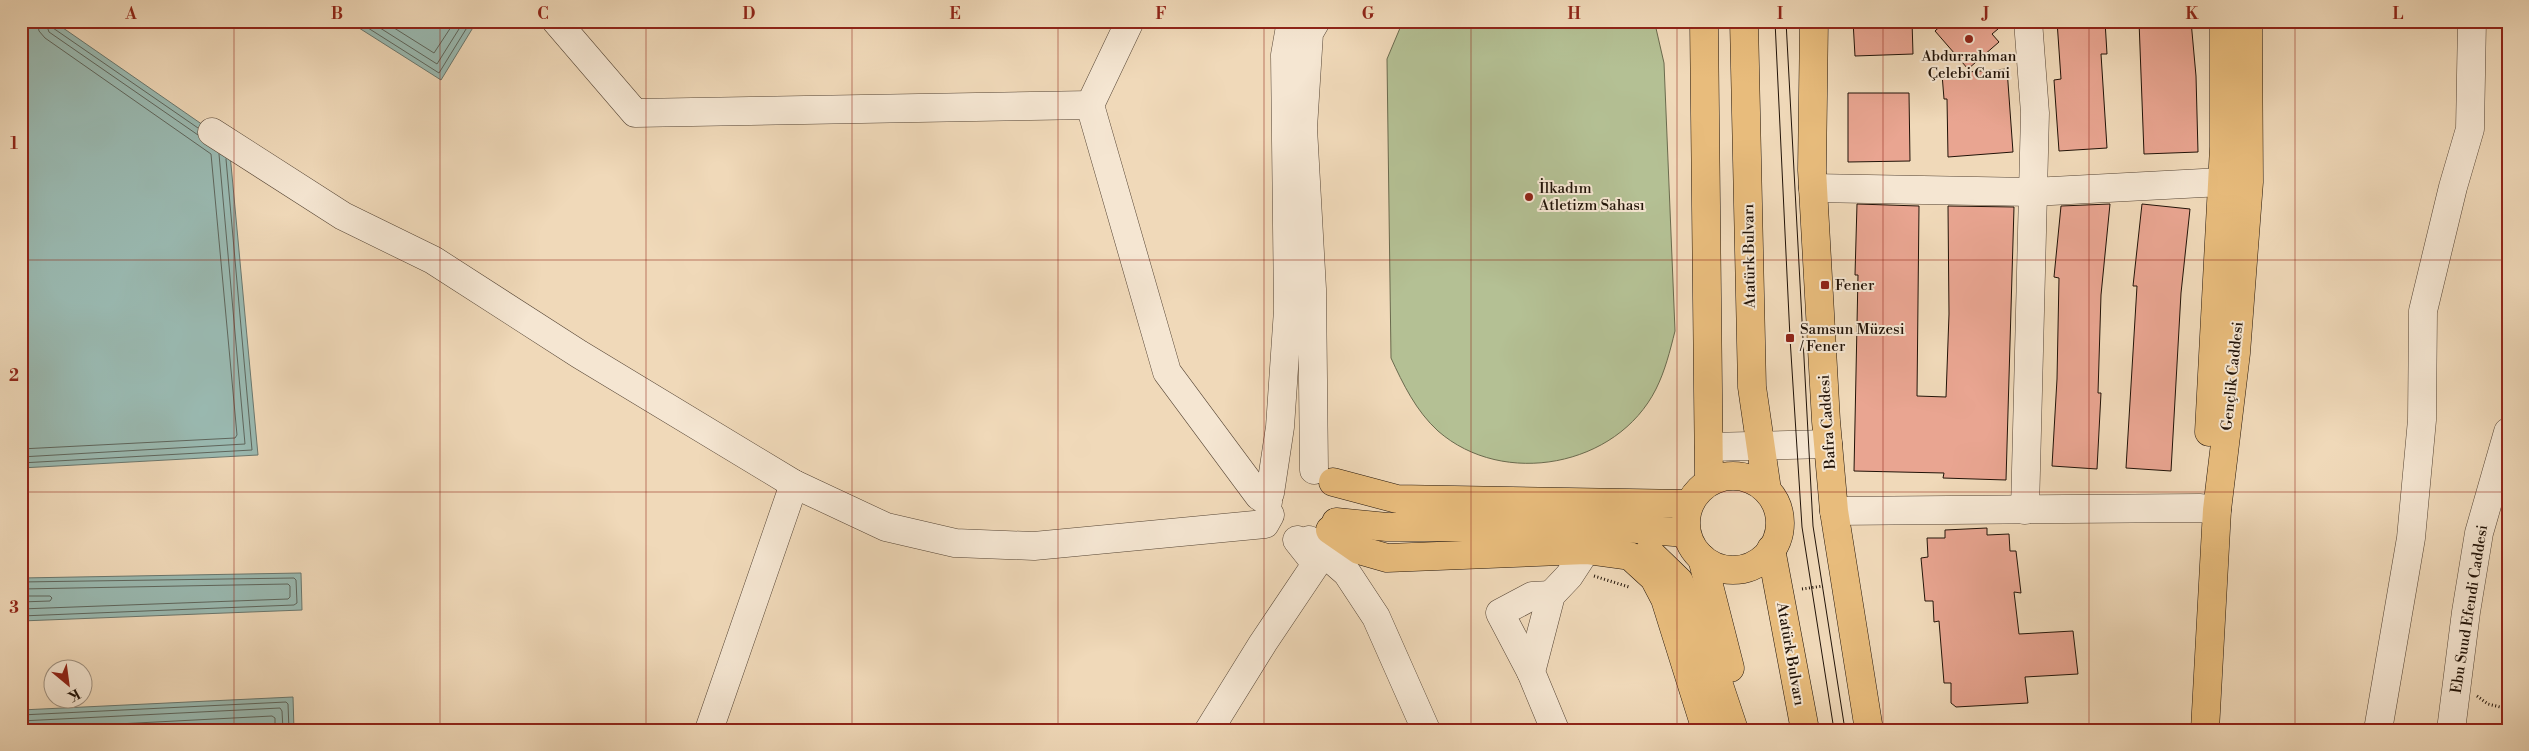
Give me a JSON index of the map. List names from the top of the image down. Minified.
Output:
{"streets":{"main road":["Atatürk Bulvarı","Gençlik Caddesi","Bafra Caddesi"],"street":["Ebu Suud Efendi Caddesi"]},"places":{"other":["Abdurrahman Çelebi Cami","İlkadım Atletizm Sahası"],"transit":["Fener","Samsun Müzesi / Fener"]},"north":"bottom right","grid":{"columns":["A","B","C","D","E","F","G","H","I","J","K","L"],"rows":["1","2","3"]}}
